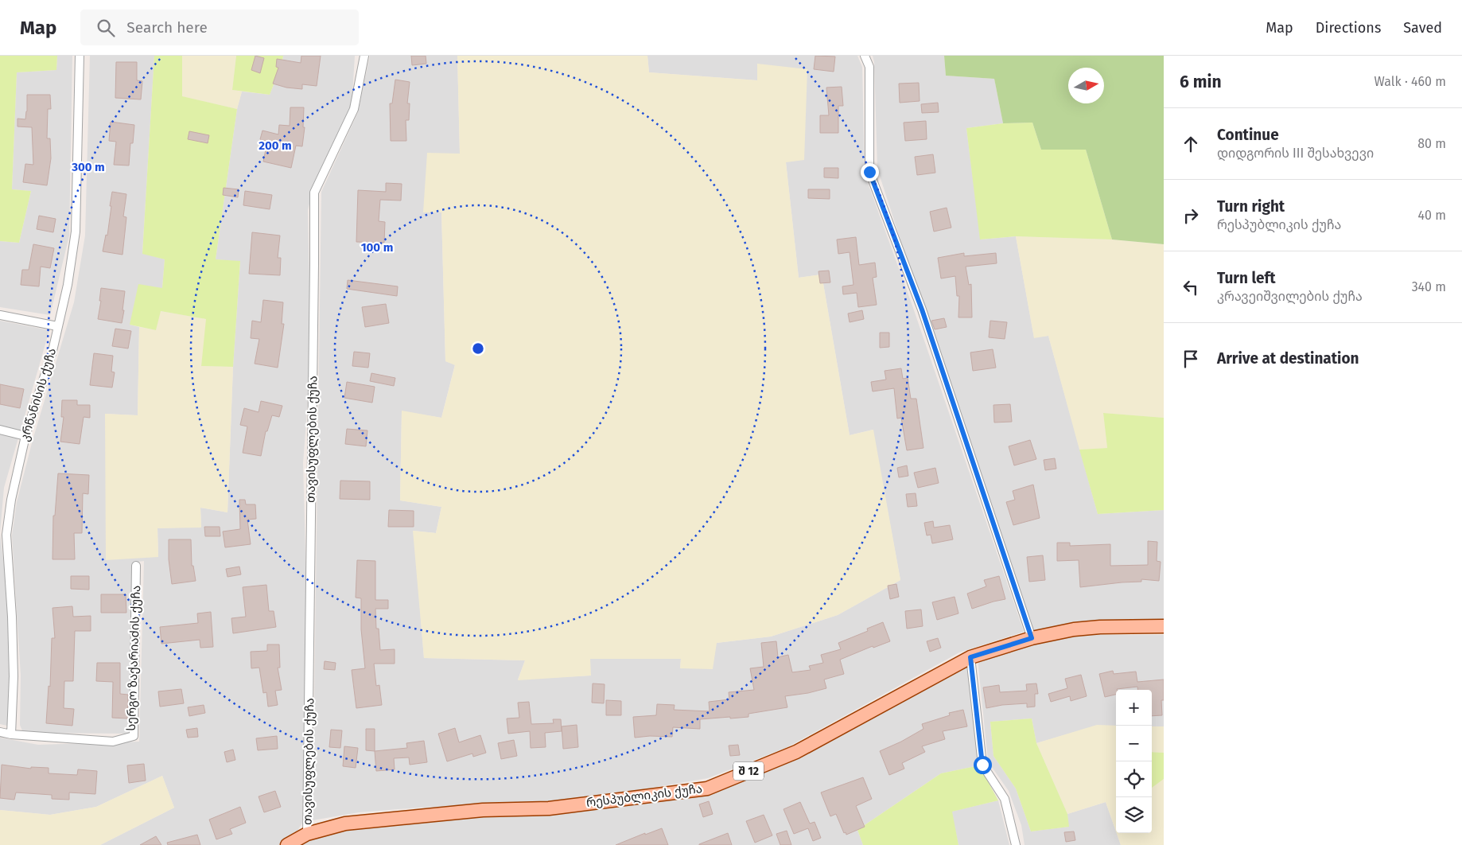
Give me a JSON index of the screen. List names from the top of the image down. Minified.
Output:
{"streets":{"main road":["შ 12","რესპუბლიკის ქუჩა"],"street":["კრწანისის ქუჩა","თავისუფლების ქუჩა","სერგო ზაქარიაძის ქუჩა"]},"crossings":[["კრწანისის ქუჩა","სერგო ზაქარიაძის ქუჩა"],["თავისუფლების ქუჩა","რესპუბლიკის ქუჩა"]],"north":"right","page":{"header":"Map","search":"Search here","nav":["Map","Directions","Saved"],"heading":["6 min","Walk · 460 m"],"list":[["Continue","დიდგორის III შესახვევი","80 m"],["Turn right","რესპუბლიკის ქუჩა","40 m"],["Turn left","კრავეიშვილების ქუჩა","340 m"],"Arrive at destination"],"map_buttons":["+","−"]},"rings":["200 m","300 m","100 m"]}
